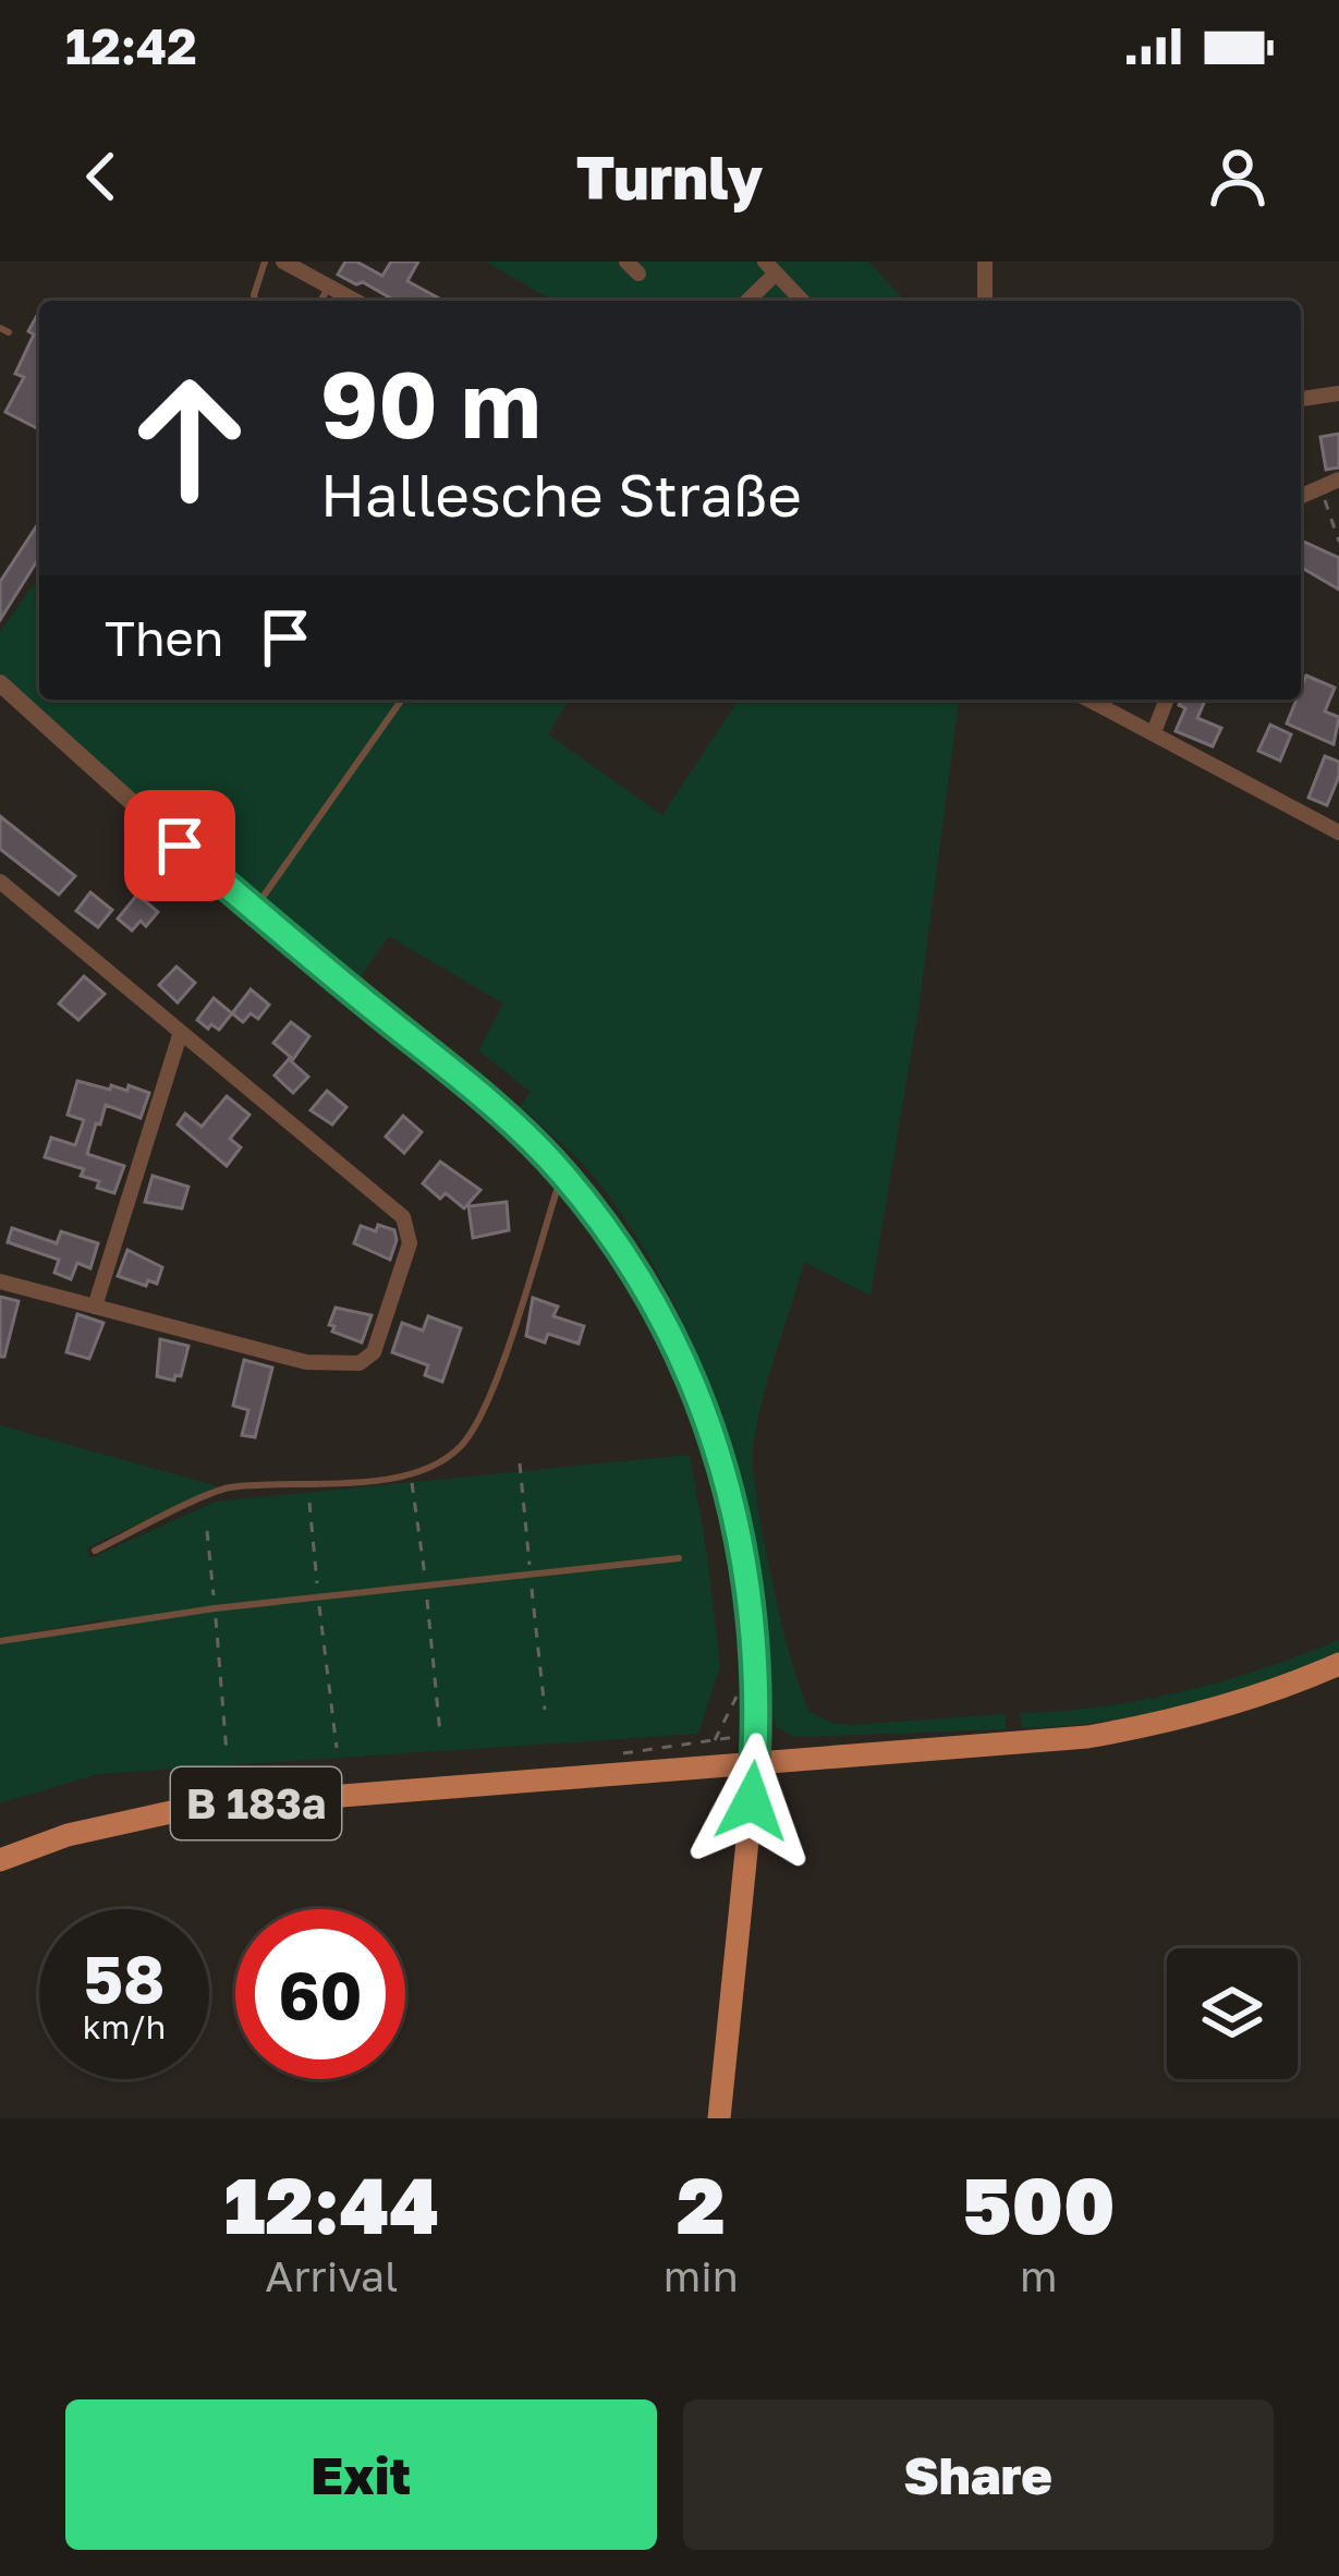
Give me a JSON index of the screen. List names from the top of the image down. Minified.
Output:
{"streets":{"main road":["B 183a"]},"page":{"status":"12:42","header":"Turnly","turn":["90 m","Hallesche Straße"],"then":"Then","speed":"58 km/h","limit":"60","eta":["12:44","Arrival","2","min","500","m"],"buttons":["Exit","Share"]}}
